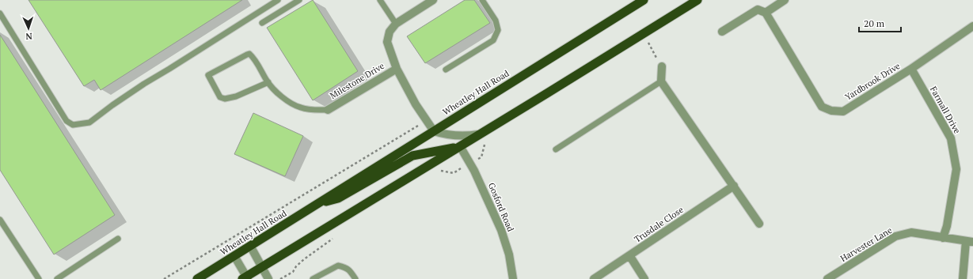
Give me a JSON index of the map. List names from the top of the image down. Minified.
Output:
{"streets":{"highway":["Wheatley Hall Road"],"street":["Milestone Drive","Yardbrook Drive","Farmall Drive","Gosford Road","Trusdale Close","Harvester Lane"]},"crossings":[["Milestone Drive","Wheatley Hall Road"],["Yardbrook Drive","Farmall Drive"],["Wheatley Hall Road","Gosford Road"],["Farmall Drive","Harvester Lane"]],"scale_bar":"20 m","north":"bottom"}
